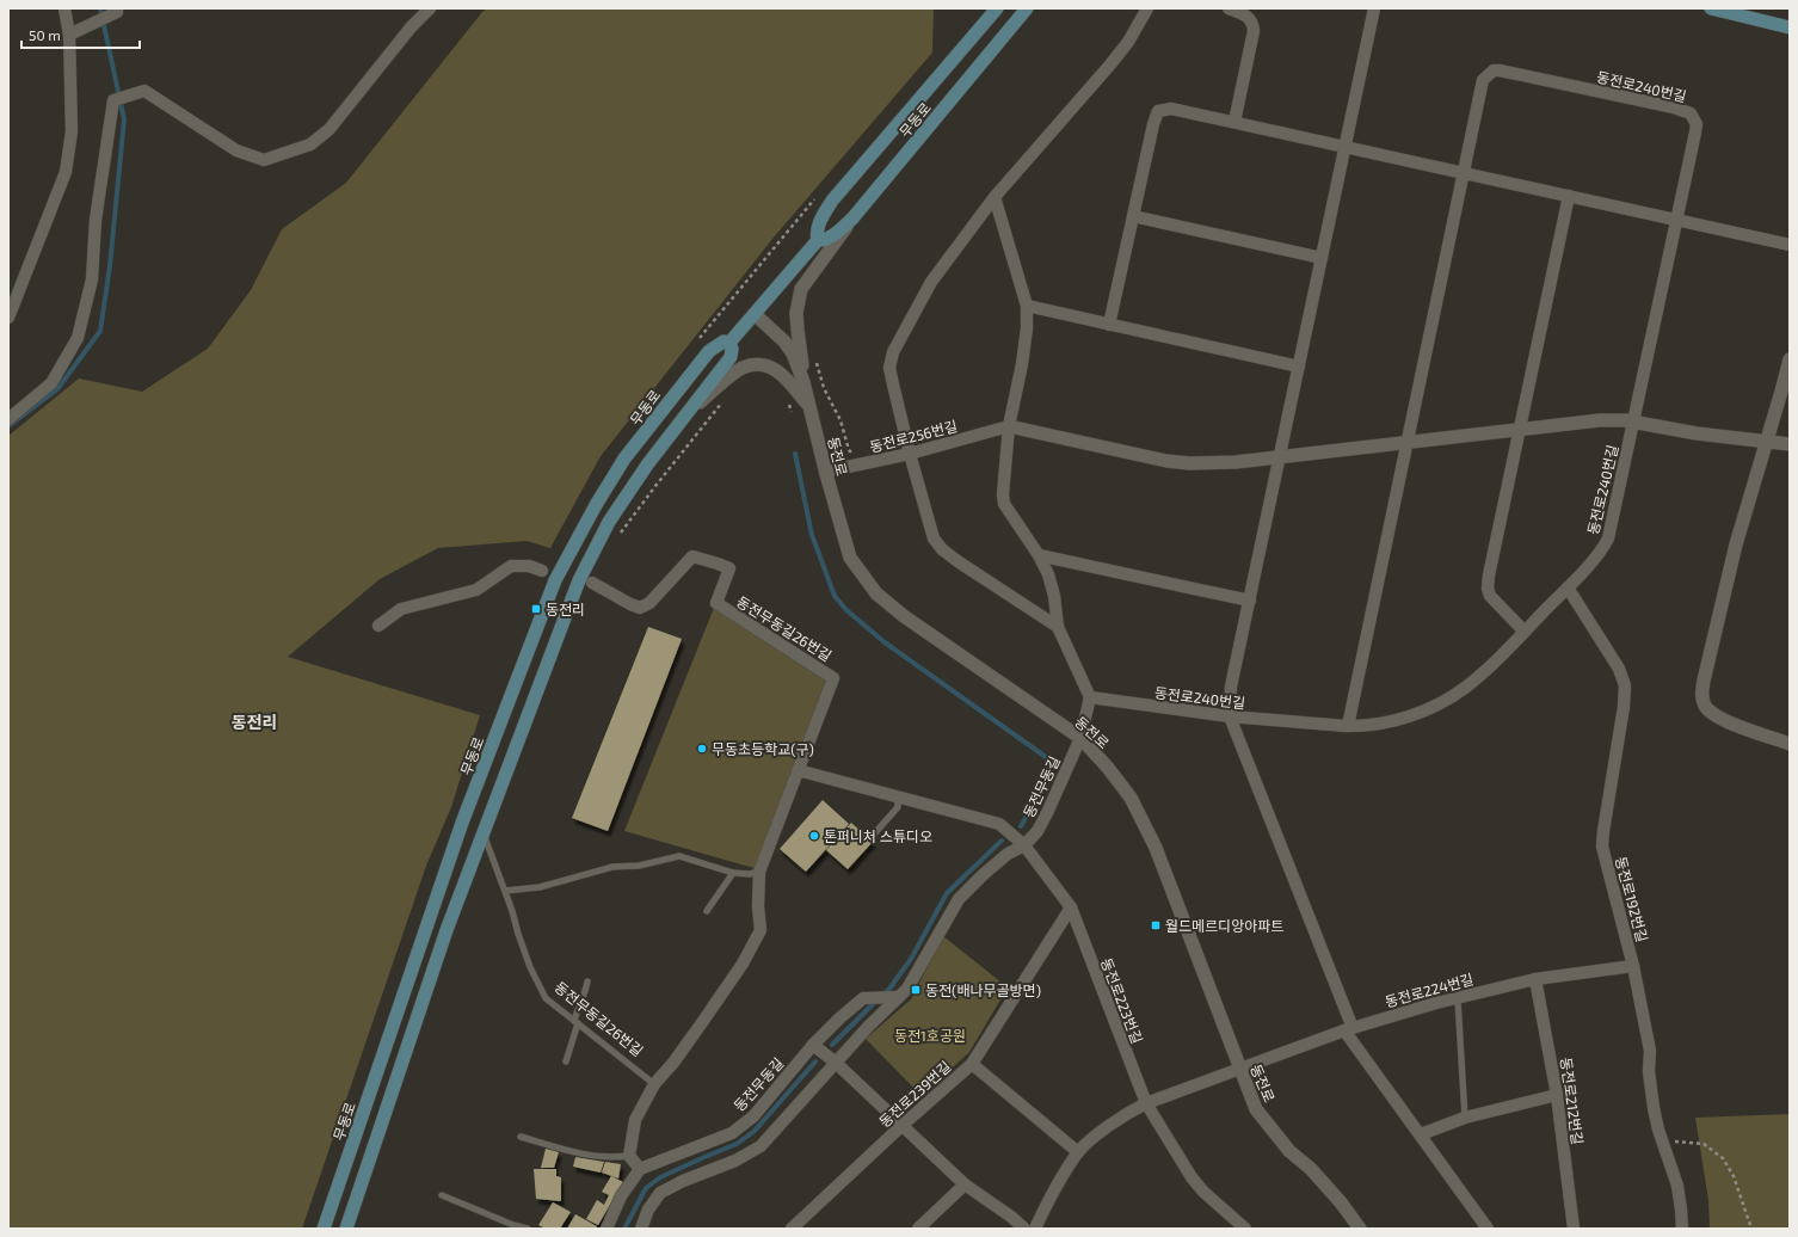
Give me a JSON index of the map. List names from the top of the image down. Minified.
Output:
{"streets":{"main road":["무동로"],"street":["동전로240번길","동전로256번길","동전로","동전무동길26번길","동전무동길","동전로192번길","동전로224번길","동전로223번길","동전로239번길","동전로212번길"]},"crossings":[["동전로240번길","동전로192번길"],["무동로","동전로"],["무동로","동전무동길26번길"],["동전로256번길","동전로"],["동전로","동전무동길"],["동전로","동전로224번길"],["동전무동길26번길","동전무동길"],["동전로192번길","동전로224번길"],["동전로224번길","동전로212번길"],["동전로223번길","동전로239번길"]],"districts":["동전리"],"parks":["동전1호공원"],"places":{"transit":["동전리","월드메르디앙아파트","동전(배나무골방면)"],"other":["무동초등학교(구)","톤퍼니처 스튜디오"]},"scale_bar":"50 m"}
